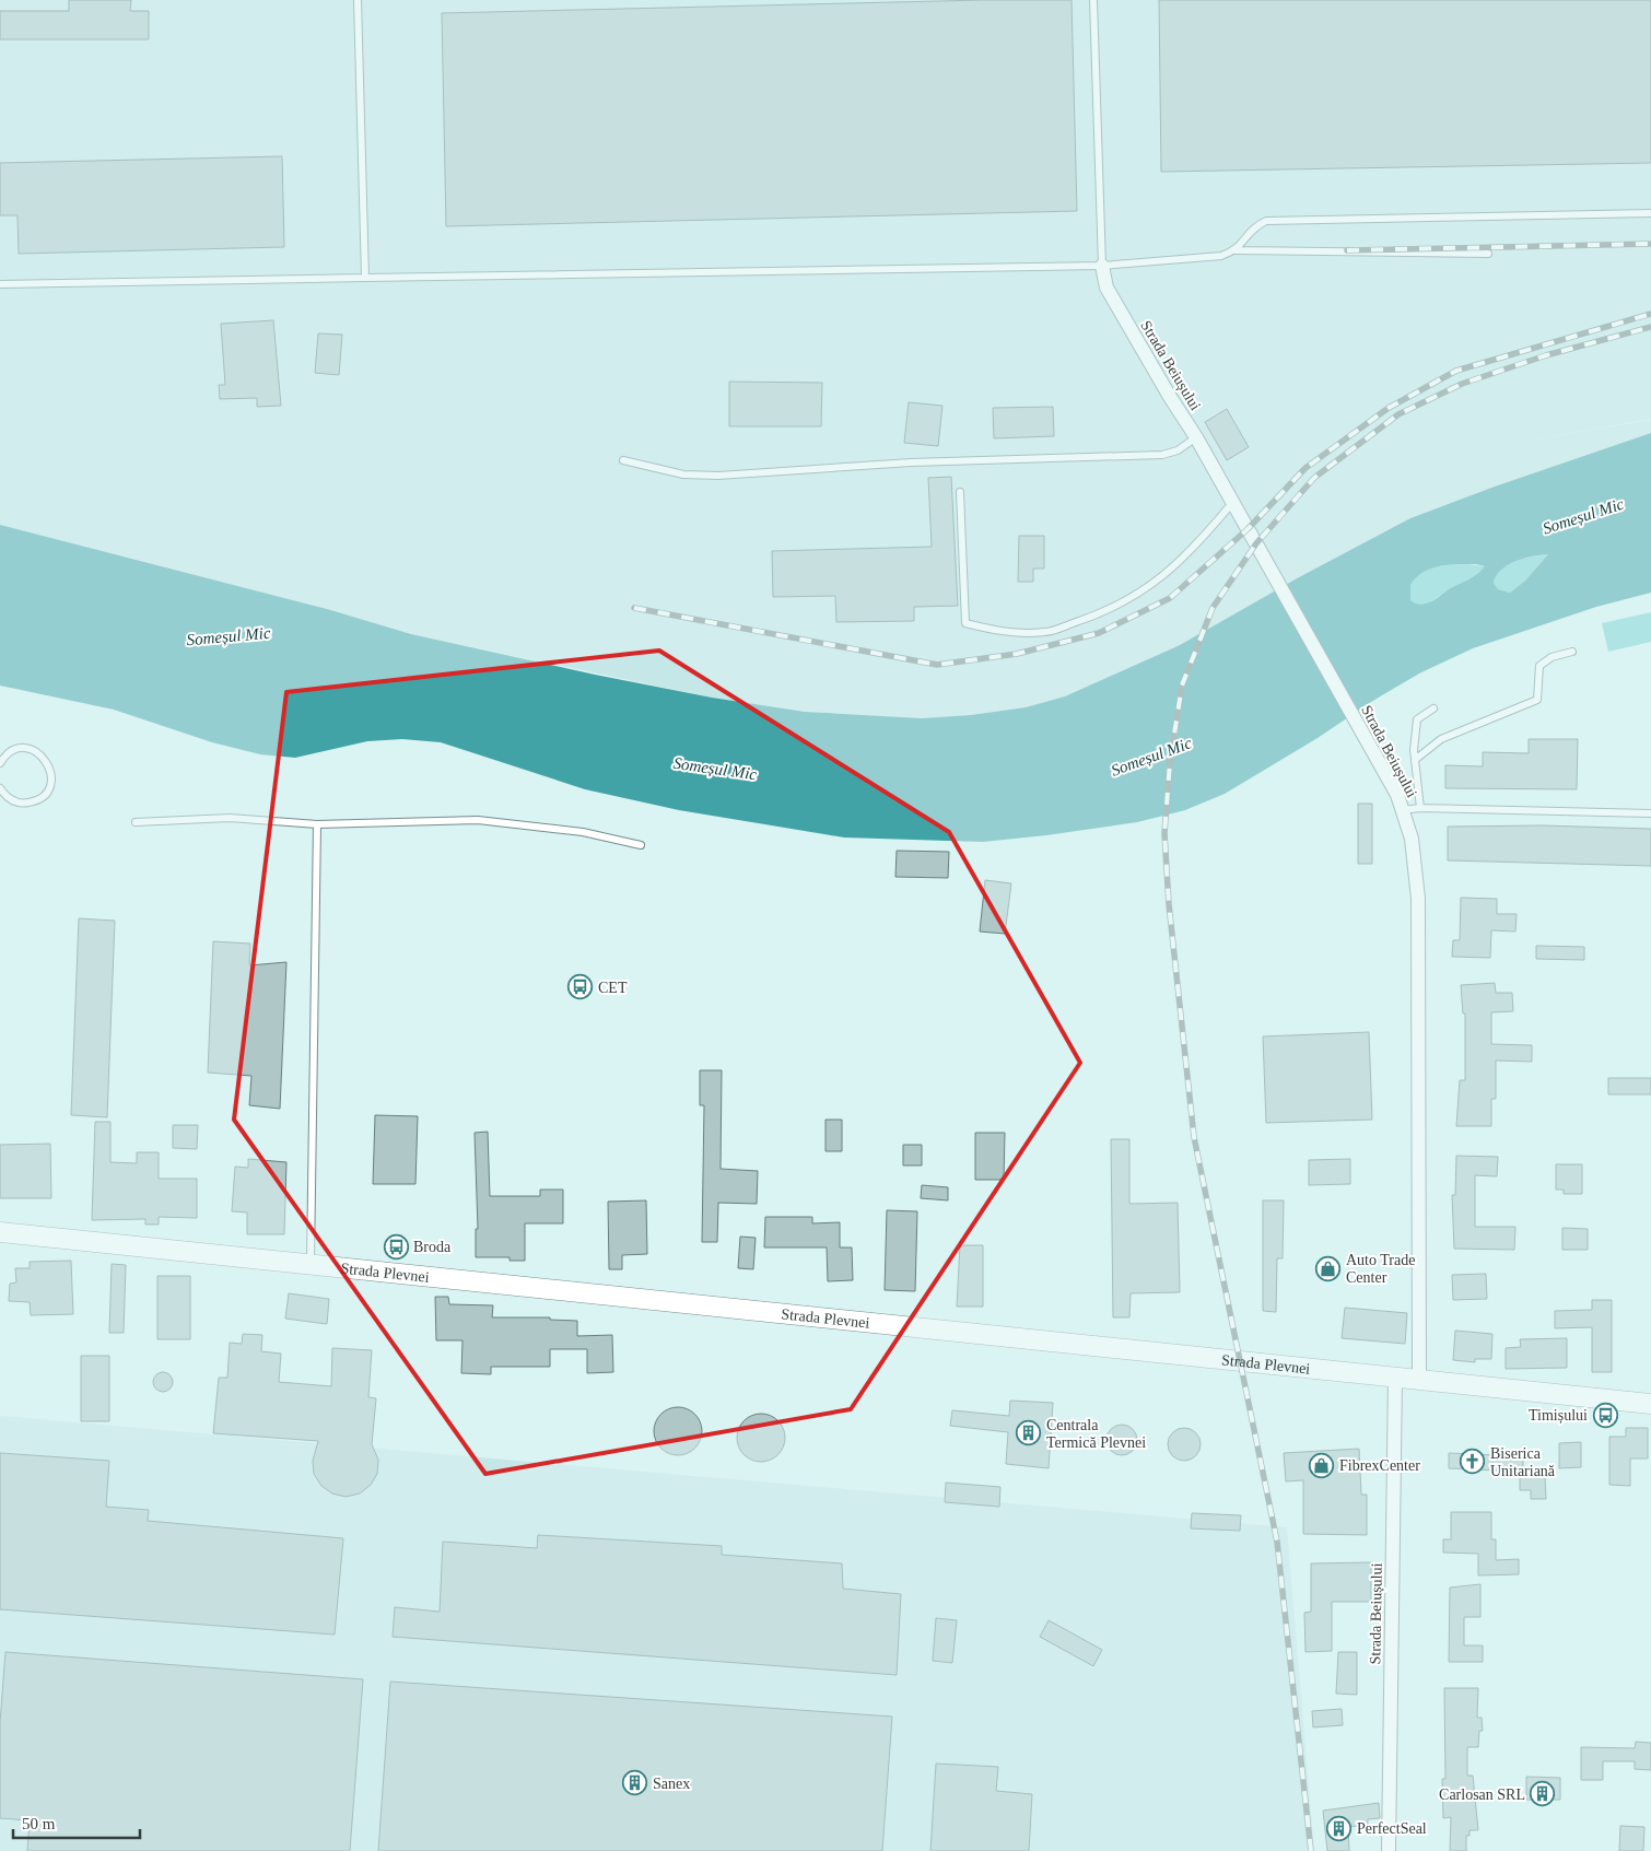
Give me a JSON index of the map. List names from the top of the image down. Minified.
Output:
{"streets":{"main road":["Strada Plevnei"],"street":["Strada Beiușului"]},"crossings":[["Strada Beiușului","Strada Plevnei"]],"water":["Someșul Mic"],"places":{"bus stop":["CET","Broda","Timișului"],"shop":["Auto Trade Center","FibrexCenter"],"building":["Centrala Termică Plevnei","Sanex","Carlosan SRL","PerfectSeal"],"church":["Biserica Unitariană"]},"scale_bar":"50 m"}
